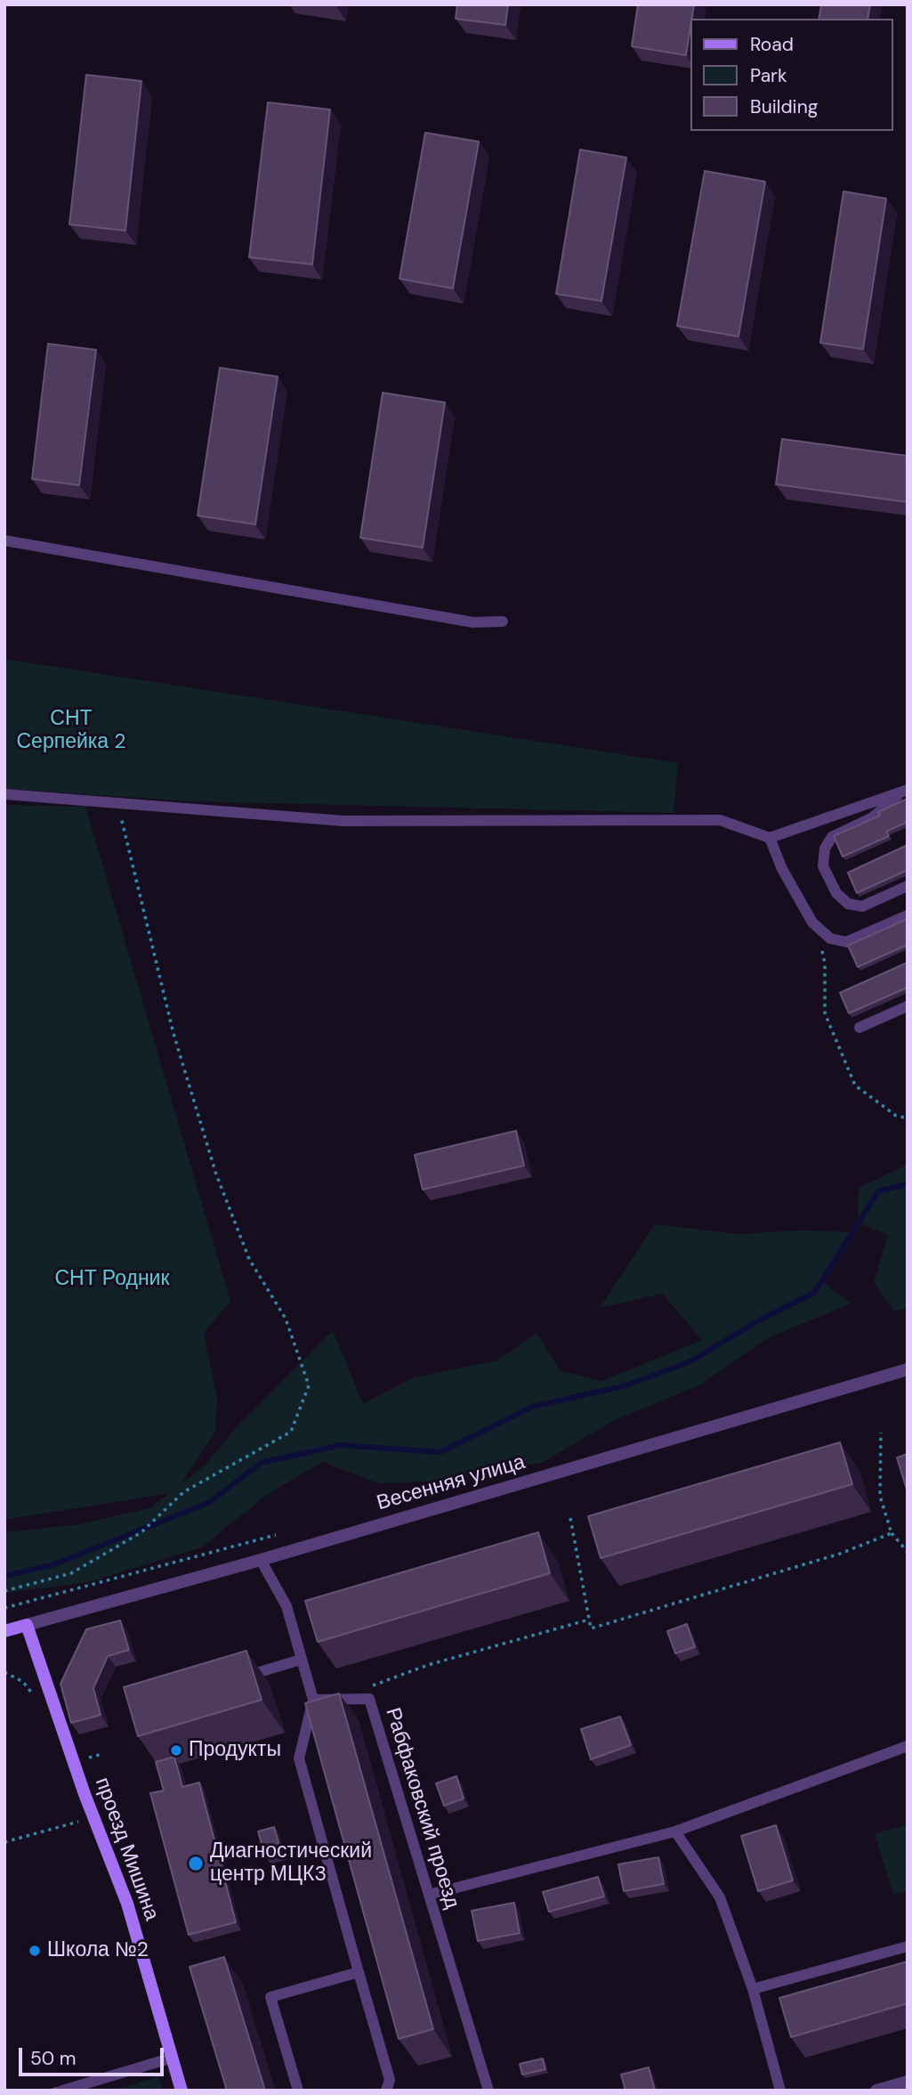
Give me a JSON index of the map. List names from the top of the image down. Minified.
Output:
{"streets":{"main road":["Весенняя улица","проезд Мишина"],"lane":["Рабфаковский проезд"]},"crossings":[["Весенняя улица","проезд Мишина"]],"parks":["СНТ Серпейка 2","СНТ Родник"],"places":["Продукты","Диагностический центр МЦК3","Школа №2"],"legend":["Road","Park","Building"],"scale_bar":"50 m"}
